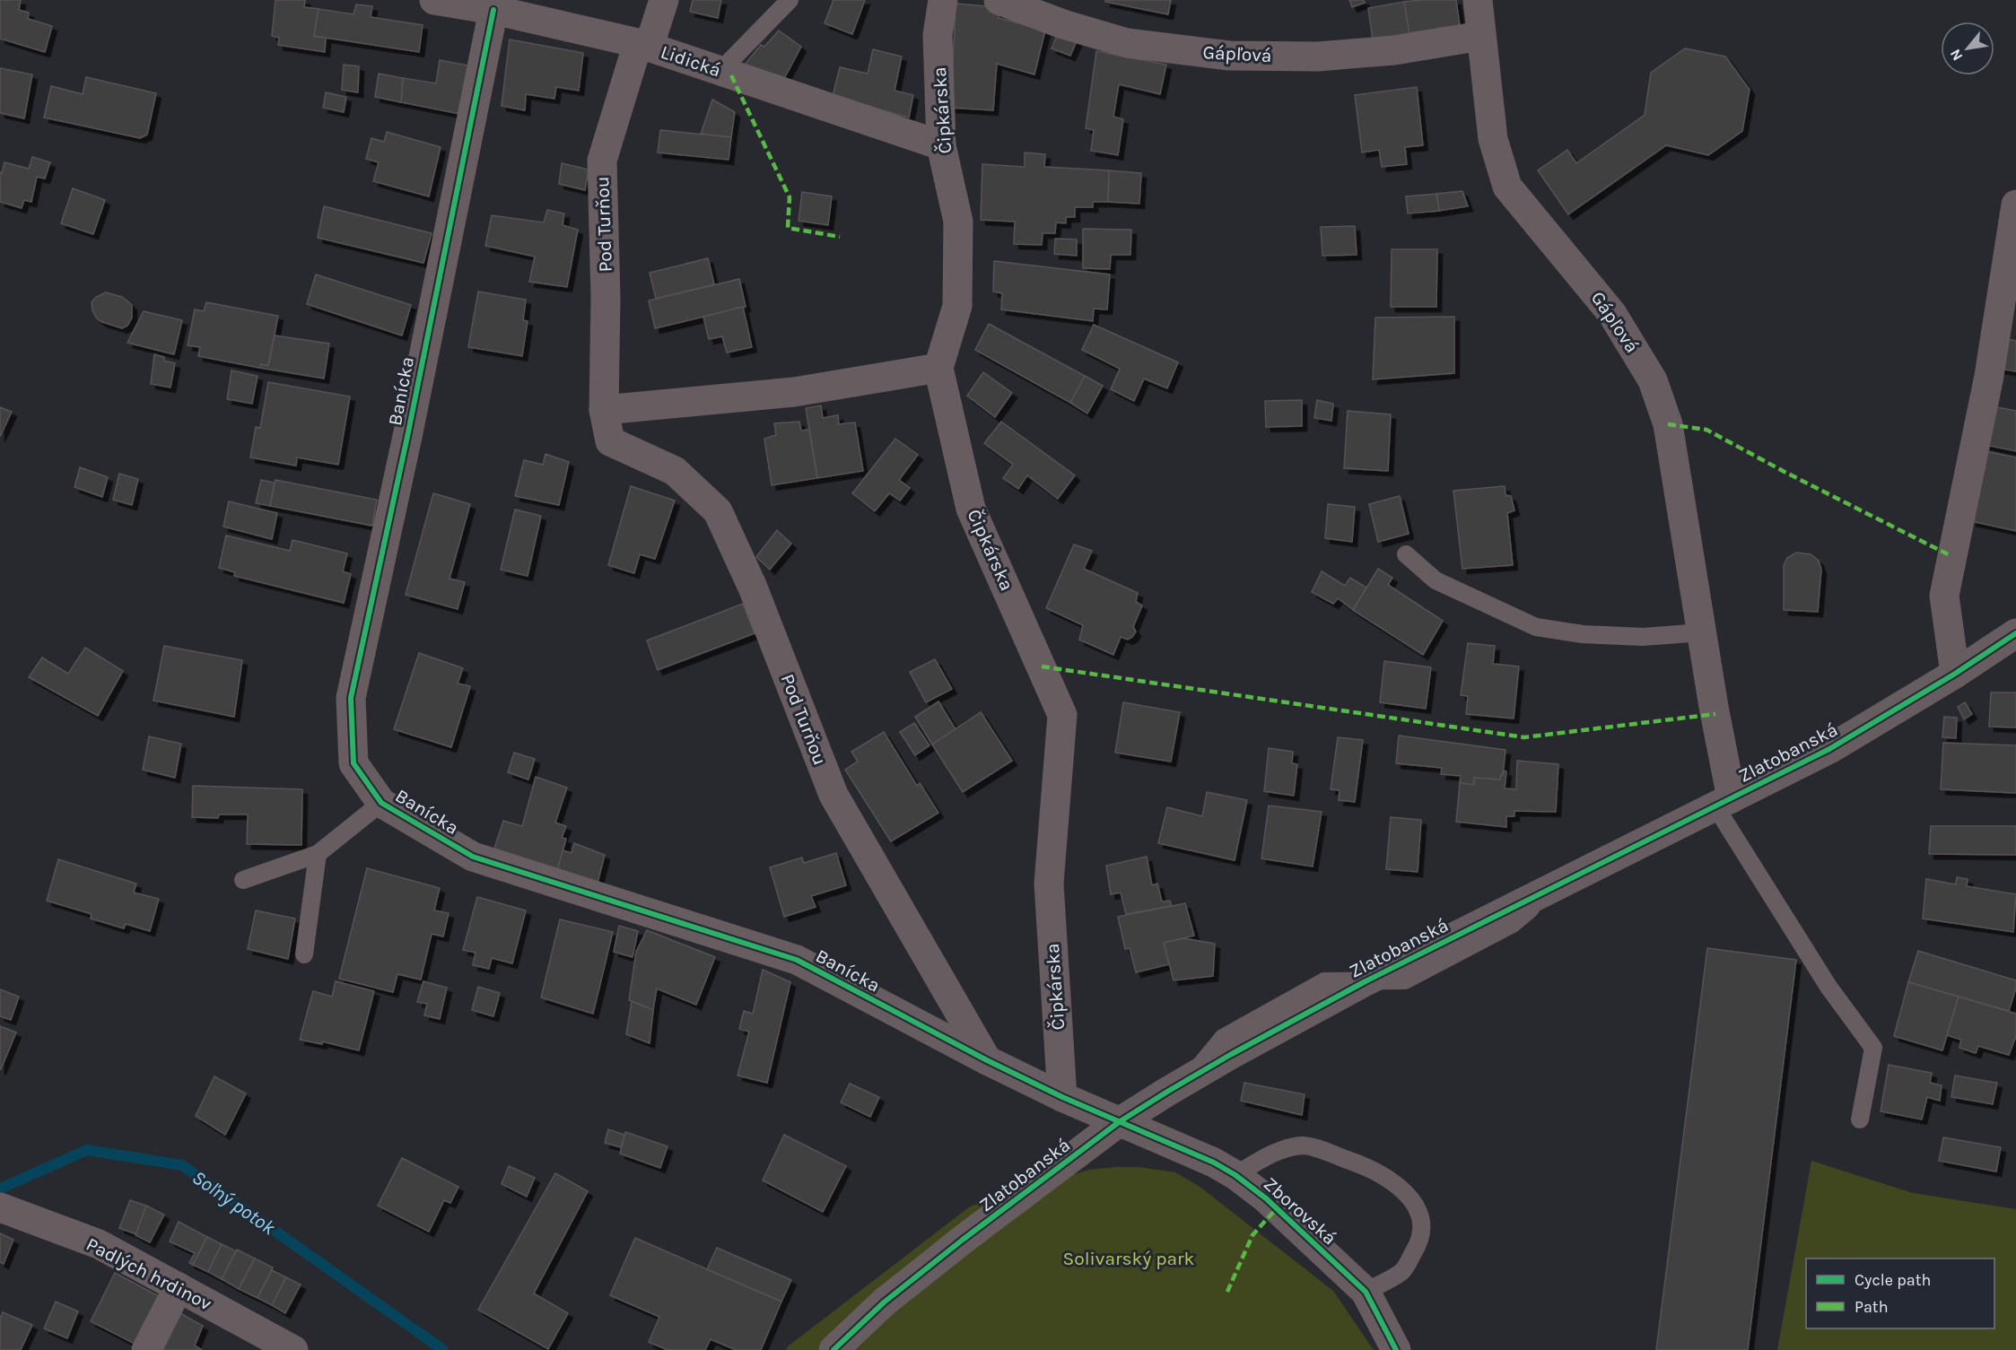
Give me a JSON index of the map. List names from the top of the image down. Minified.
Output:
{"streets":{"street":["Gápľová","Lidická","Čipkárska","Pod Turňou","Banícka","Zlatobanská","Zborovská","Padlých hrdinov"]},"crossings":[["Gápľová","Zlatobanská"],["Lidická","Čipkárska"],["Lidická","Pod Turňou"],["Lidická","Banícka"],["Čipkárska","Banícka"],["Pod Turňou","Banícka"],["Banícka","Zlatobanská"],["Banícka","Zborovská"],["Zlatobanská","Zborovská"]],"water":["Soľný potok"],"parks":["Solivarský park"],"legend":["Cycle path","Path"],"north":"bottom left"}
